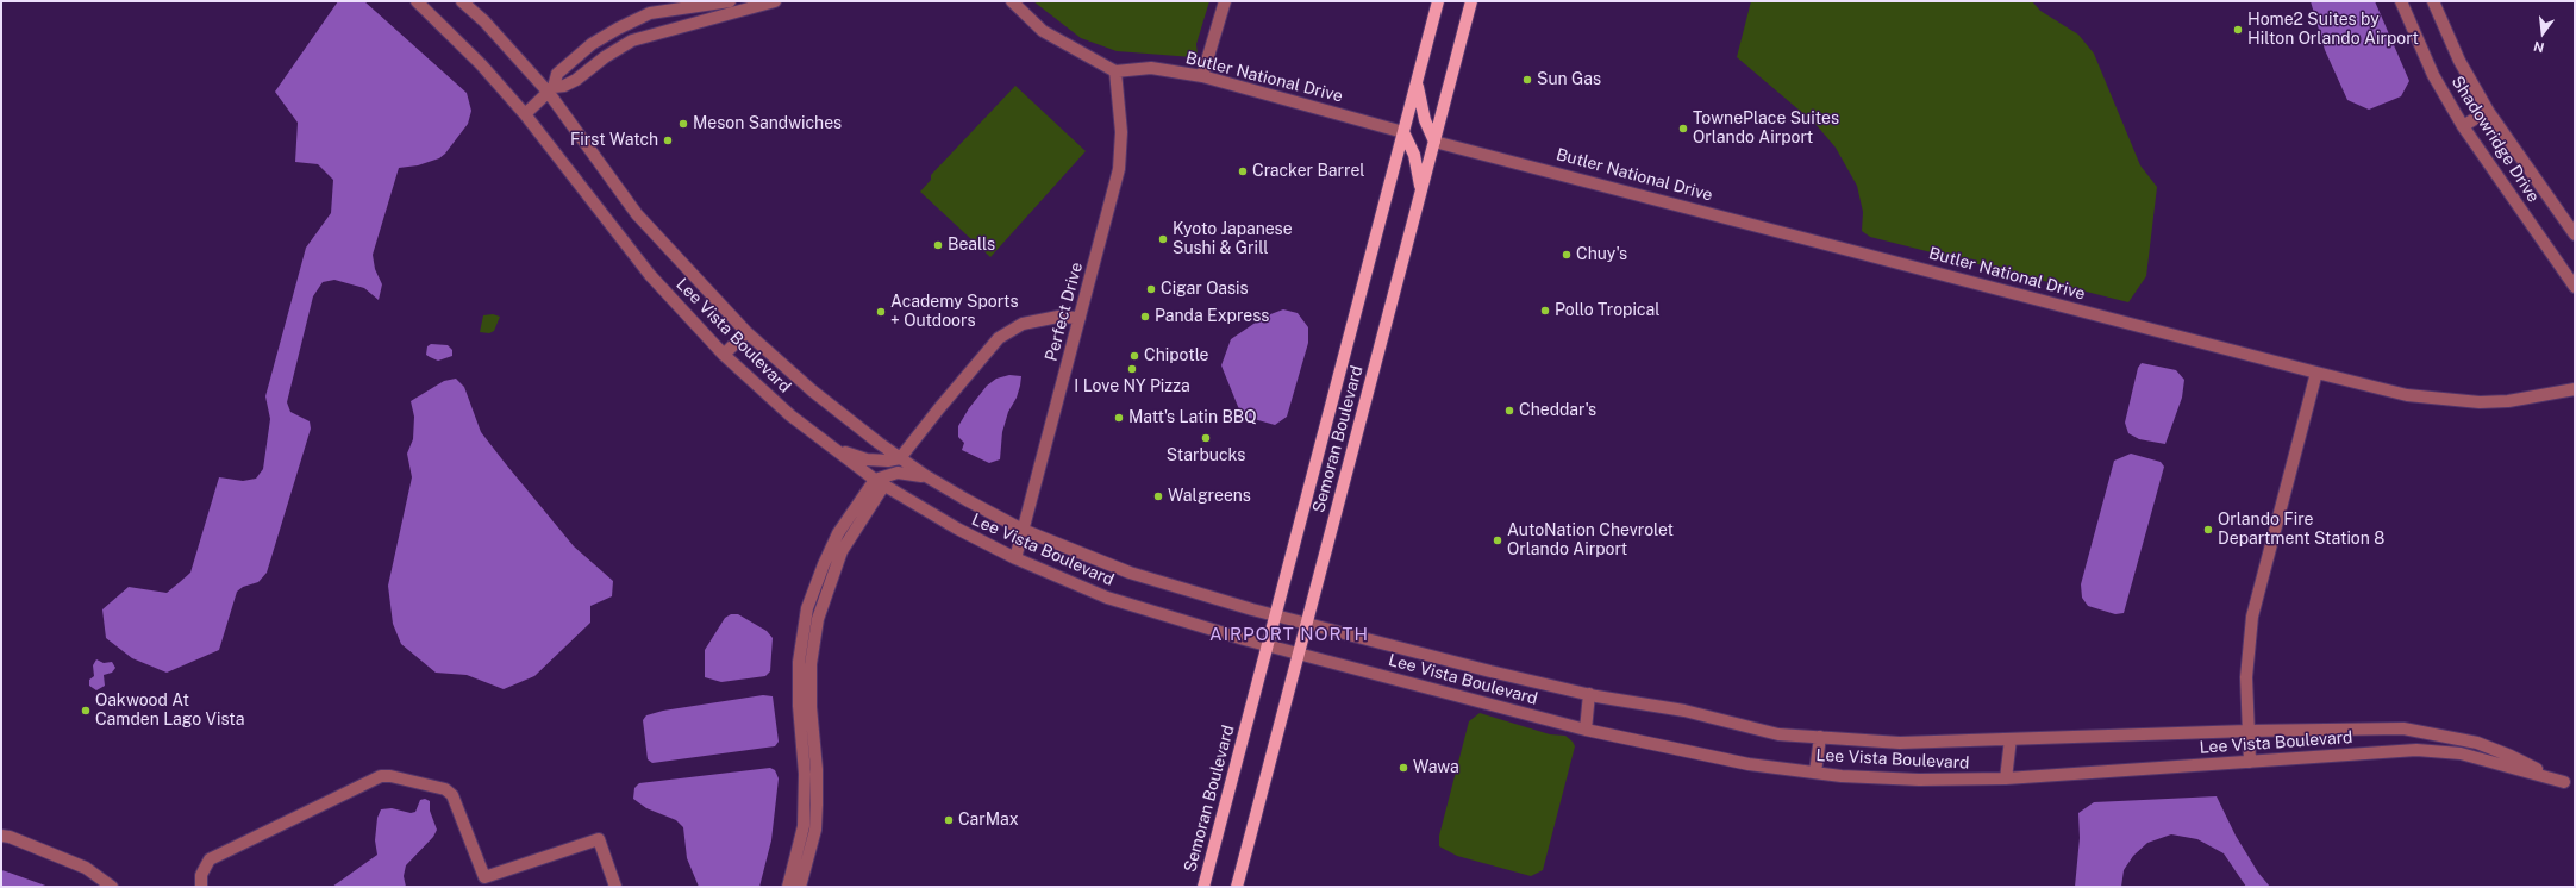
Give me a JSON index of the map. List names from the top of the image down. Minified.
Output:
{"streets":{"main road":["Semoran Boulevard"],"street":["Butler National Drive","Shadowridge Drive","Perfect Drive","Lee Vista Boulevard"]},"crossings":[["Butler National Drive","Perfect Drive"],["Butler National Drive","Semoran Boulevard"],["Perfect Drive","Lee Vista Boulevard"],["Lee Vista Boulevard","Semoran Boulevard"]],"districts":["AIRPORT NORTH"],"places":["Home2 Suites by Hilton Orlando Airport","Sun Gas","Meson Sandwiches","TownePlace Suites Orlando Airport","First Watch","Cracker Barrel","Kyoto Japanese Sushi & Grill","Bealls","Chuy's","Cigar Oasis","Pollo Tropical","Academy Sports + Outdoors","Panda Express","Chipotle","I Love NY Pizza","Cheddar's","Matt's Latin BBQ","Starbucks","Walgreens","Orlando Fire Department Station 8","AutoNation Chevrolet Orlando Airport","Oakwood At Camden Lago Vista","Wawa","CarMax"],"north":"bottom"}
